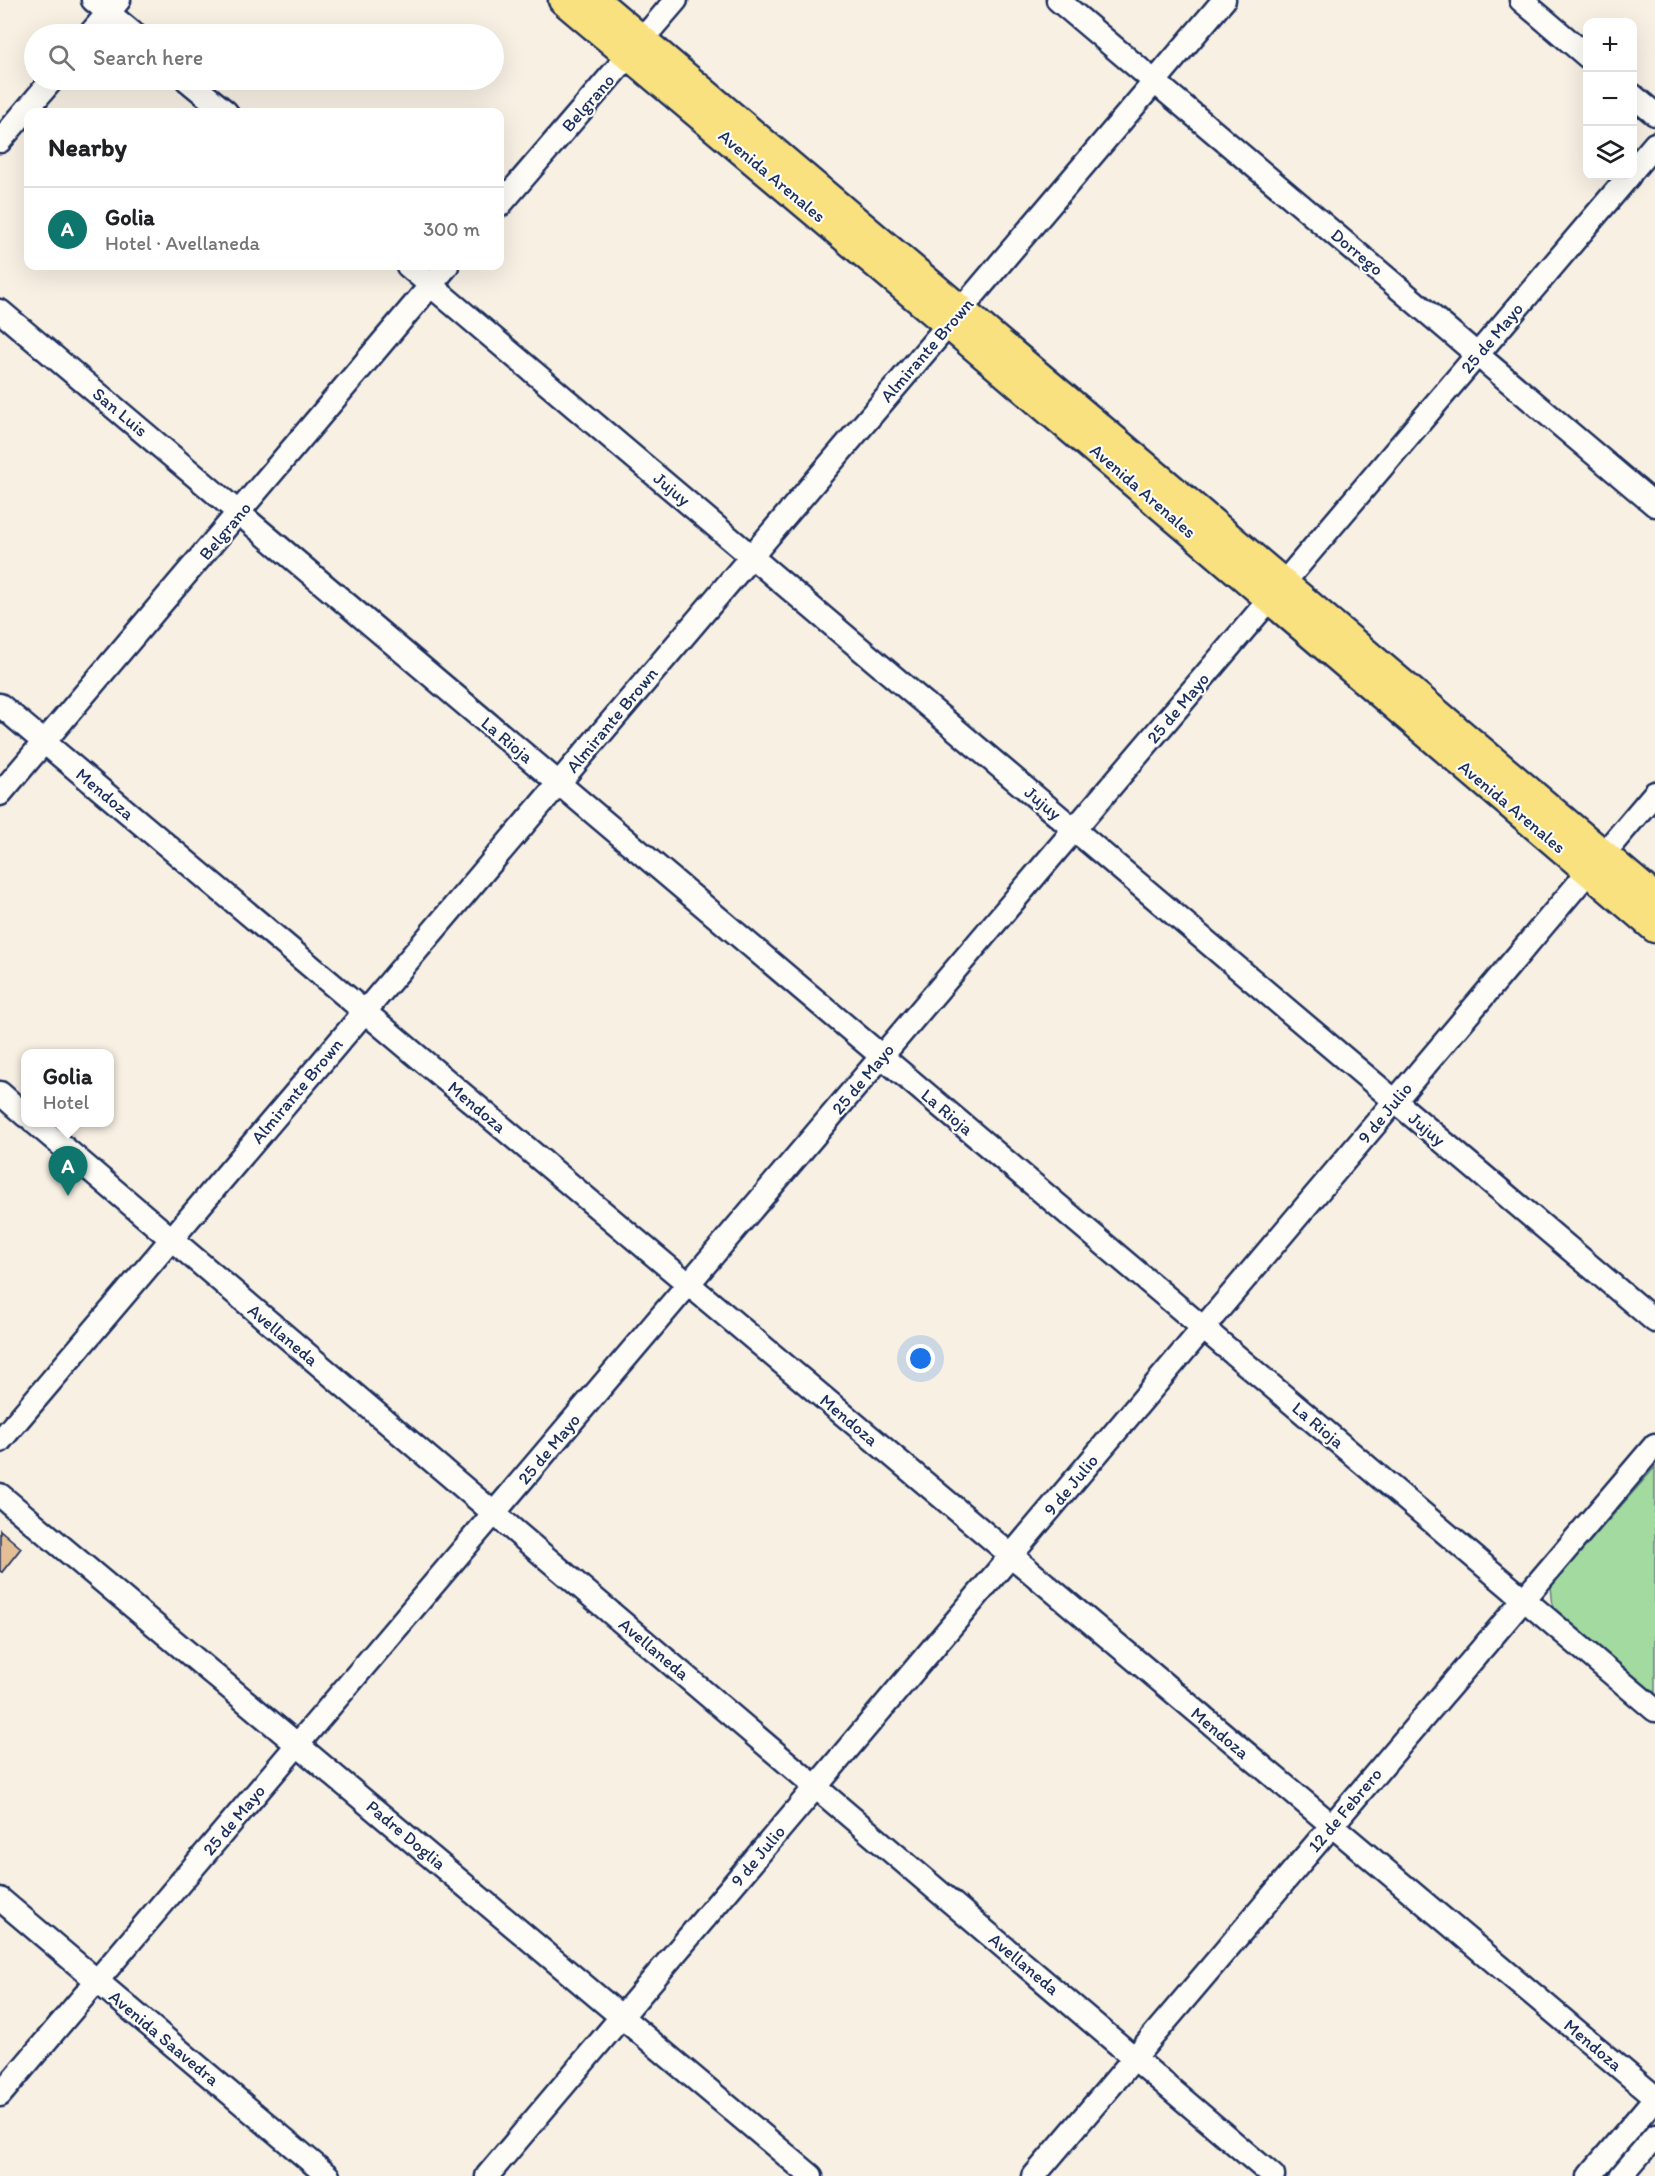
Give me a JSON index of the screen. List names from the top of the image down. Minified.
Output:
{"streets":{"main road":["Avenida Arenales"],"street":["Belgrano","Dorrego","25 de Mayo","Almirante Brown","San Luis","Jujuy","La Rioja","Mendoza","9 de Julio","Avellaneda","12 de Febrero","Padre Doglia","Avenida Saavedra"]},"crossings":[["Belgrano","Avenida Arenales"],["Belgrano","San Luis"],["Belgrano","Jujuy"],["Belgrano","La Rioja"],["Belgrano","Mendoza"],["Avenida Arenales","25 de Mayo"],["Avenida Arenales","Almirante Brown"],["Avenida Arenales","9 de Julio"],["Dorrego","25 de Mayo"],["Dorrego","Almirante Brown"],["25 de Mayo","Jujuy"],["25 de Mayo","La Rioja"],["25 de Mayo","Mendoza"],["25 de Mayo","Avellaneda"],["25 de Mayo","Padre Doglia"],["25 de Mayo","Avenida Saavedra"],["Almirante Brown","Jujuy"],["Almirante Brown","La Rioja"],["Almirante Brown","Mendoza"],["Almirante Brown","Avellaneda"],["San Luis","La Rioja"],["Jujuy","9 de Julio"],["La Rioja","9 de Julio"],["La Rioja","12 de Febrero"],["Mendoza","9 de Julio"],["Mendoza","12 de Febrero"],["9 de Julio","Avellaneda"],["9 de Julio","Padre Doglia"],["Avellaneda","12 de Febrero"]],"page":{"map_buttons":["+","−"],"search":"Search here","heading":"Nearby","list":[{"mark":"A","name":"Golia","note":"Hotel · Avellaneda","value":"300 m"}],"popup":["Golia","Hotel"],"pins":"A"}}
